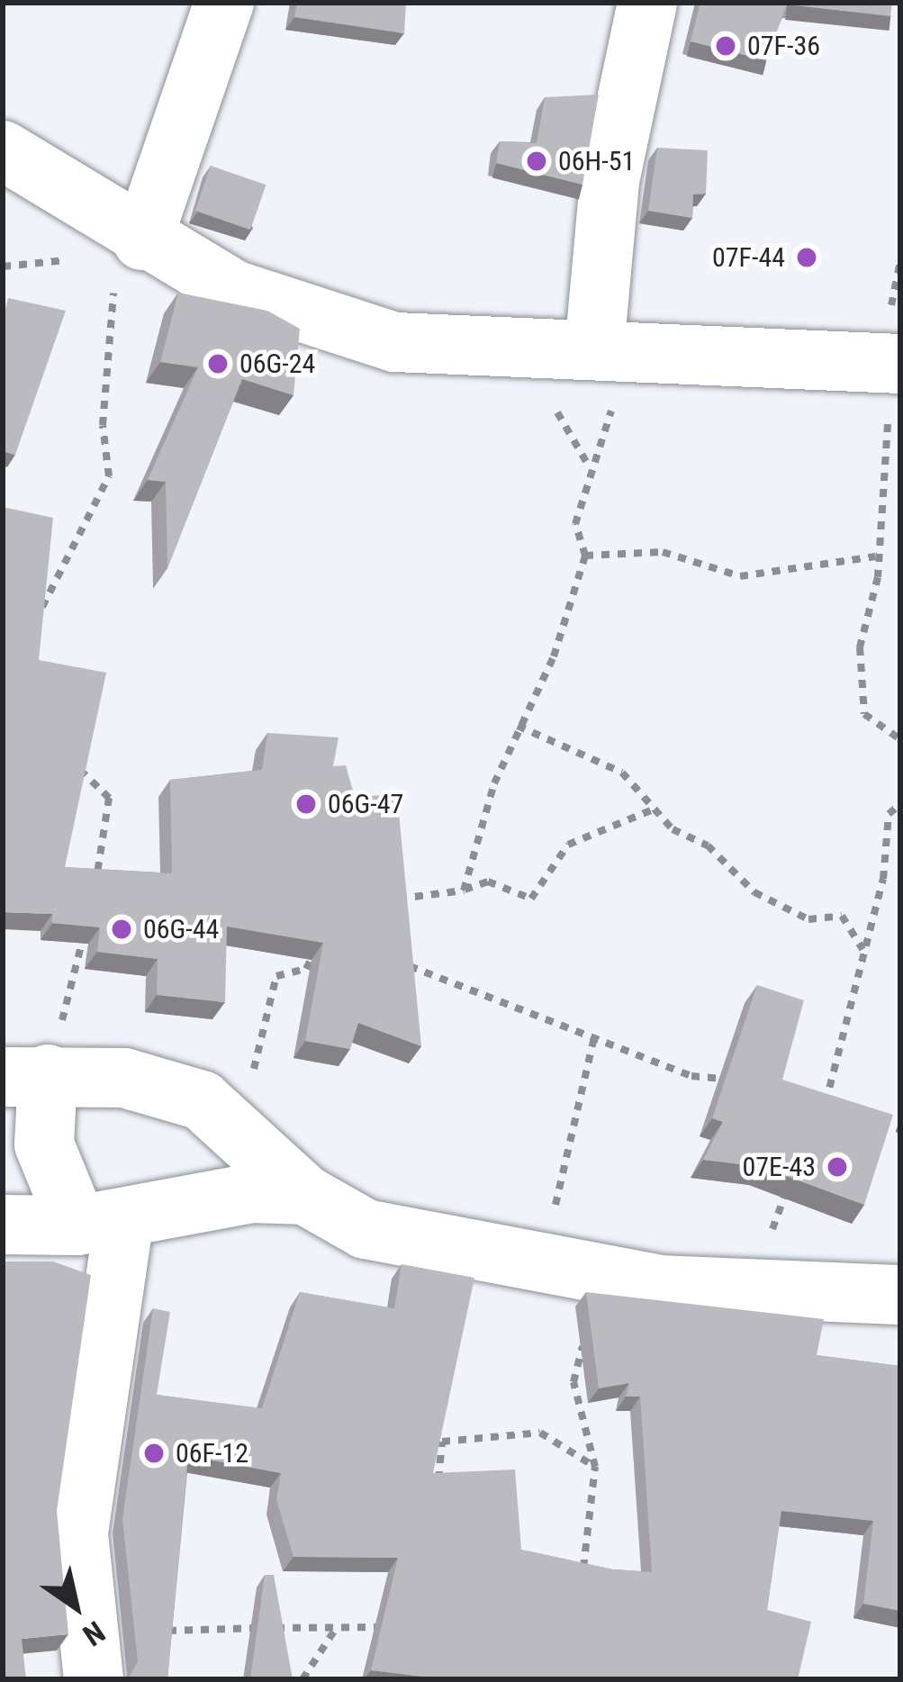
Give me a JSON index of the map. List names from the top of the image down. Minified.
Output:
{"places":["07F-36","06H-51","07F-44","06G-24","06G-47","06G-44","07E-43","06F-12"],"north":"bottom right"}
